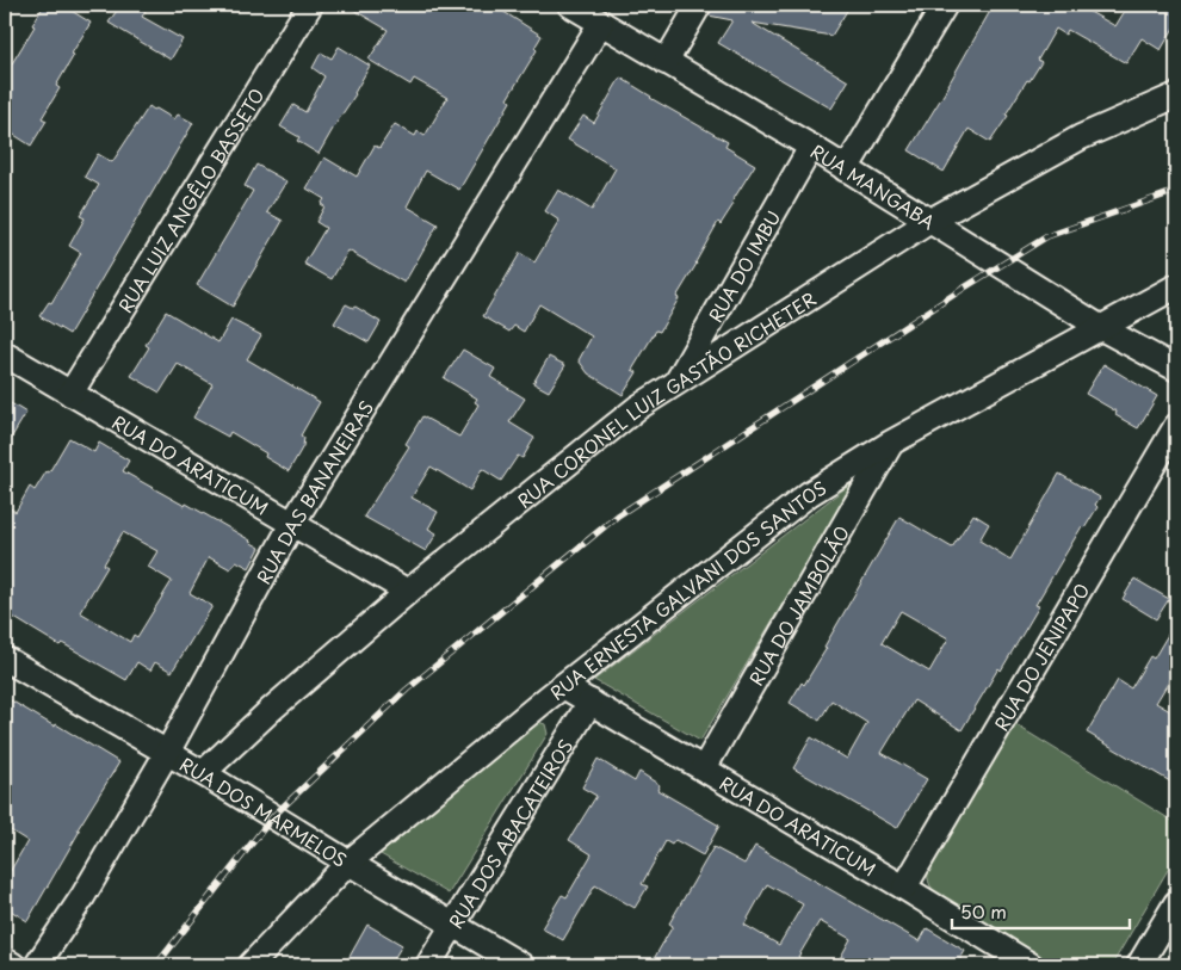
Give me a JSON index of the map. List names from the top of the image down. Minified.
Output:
{"streets":{"street":["RUA MANGABA","RUA LUIZ ANGÊLO BASSETO","RUA DO IMBU","RUA CORONEL LUIZ GASTÃO RICHETER","RUA DO ARATICUM","RUA DAS BANANEIRAS","RUA ERNESTA GALVANI DOS SANTOS","RUA DO JAMBOLÃO","RUA DO JENIPAPO","RUA DOS MARMELOS","RUA DOS ABACATEIROS"]},"crossings":[["RUA MANGABA","RUA DO IMBU"],["RUA MANGABA","RUA CORONEL LUIZ GASTÃO RICHETER"],["RUA MANGABA","RUA DAS BANANEIRAS"],["RUA MANGABA","RUA ERNESTA GALVANI DOS SANTOS"],["RUA LUIZ ANGÊLO BASSETO","RUA DO ARATICUM"],["RUA DO IMBU","RUA CORONEL LUIZ GASTÃO RICHETER"],["RUA CORONEL LUIZ GASTÃO RICHETER","RUA DO ARATICUM"],["RUA CORONEL LUIZ GASTÃO RICHETER","RUA DOS MARMELOS"],["RUA DO ARATICUM","RUA DAS BANANEIRAS"],["RUA DO ARATICUM","RUA ERNESTA GALVANI DOS SANTOS"],["RUA DO ARATICUM","RUA DO JAMBOLÃO"],["RUA DO ARATICUM","RUA DO JENIPAPO"],["RUA DO ARATICUM","RUA DOS ABACATEIROS"],["RUA DAS BANANEIRAS","RUA DOS MARMELOS"],["RUA ERNESTA GALVANI DOS SANTOS","RUA DO JAMBOLÃO"],["RUA ERNESTA GALVANI DOS SANTOS","RUA DOS MARMELOS"],["RUA DOS MARMELOS","RUA DOS ABACATEIROS"]],"scale_bar":"50 m"}
